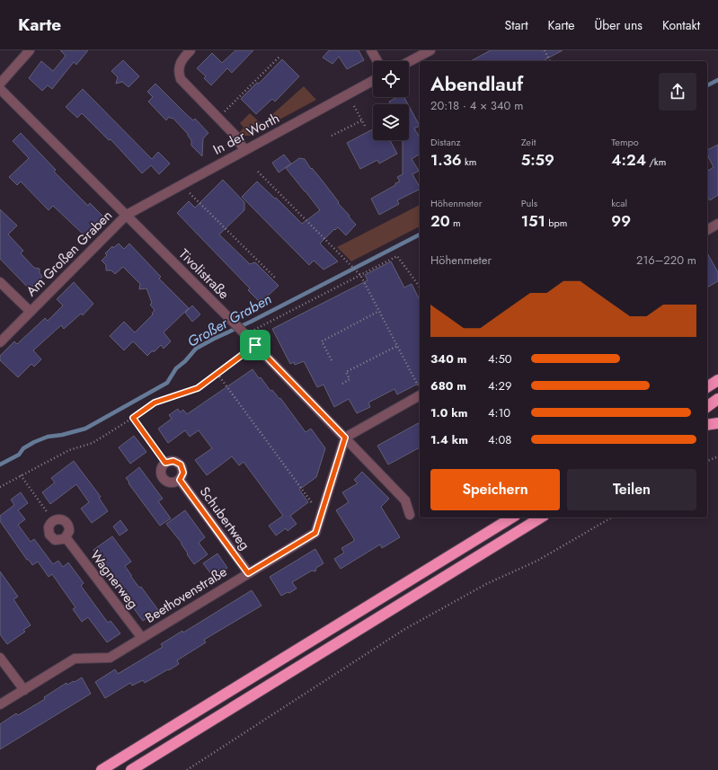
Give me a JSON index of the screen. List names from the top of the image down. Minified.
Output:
{"streets":{"street":["In der Worth","Am Großen Graben","Tivolistraße","Schubertweg","Wagnerweg","Beethovenstraße"]},"crossings":[["In der Worth","Am Großen Graben"],["In der Worth","Tivolistraße"],["Am Großen Graben","Tivolistraße"],["Tivolistraße","Beethovenstraße"],["Schubertweg","Beethovenstraße"],["Wagnerweg","Beethovenstraße"]],"water":["Großer Graben"],"page":{"header":"Karte","nav":["Start","Karte","Über uns","Kontakt"],"heading":["Abendlauf","20:18 · 4 × 340 m"],"stats":[["Distanz","1.36 km"],["Zeit","5:59"],["Tempo","4:24 /km"],["Höhenmeter","20 m"],["Puls","151 bpm"],["kcal","99"]],"chart":["Höhenmeter","216–220 m"],"list":[{"name":"340 m","note":"4:50"},{"name":"680 m","note":"4:29"},{"name":"1.0 km","note":"4:10"},{"name":"1.4 km","note":"4:08"}],"buttons":["Speichern","Teilen"]}}
